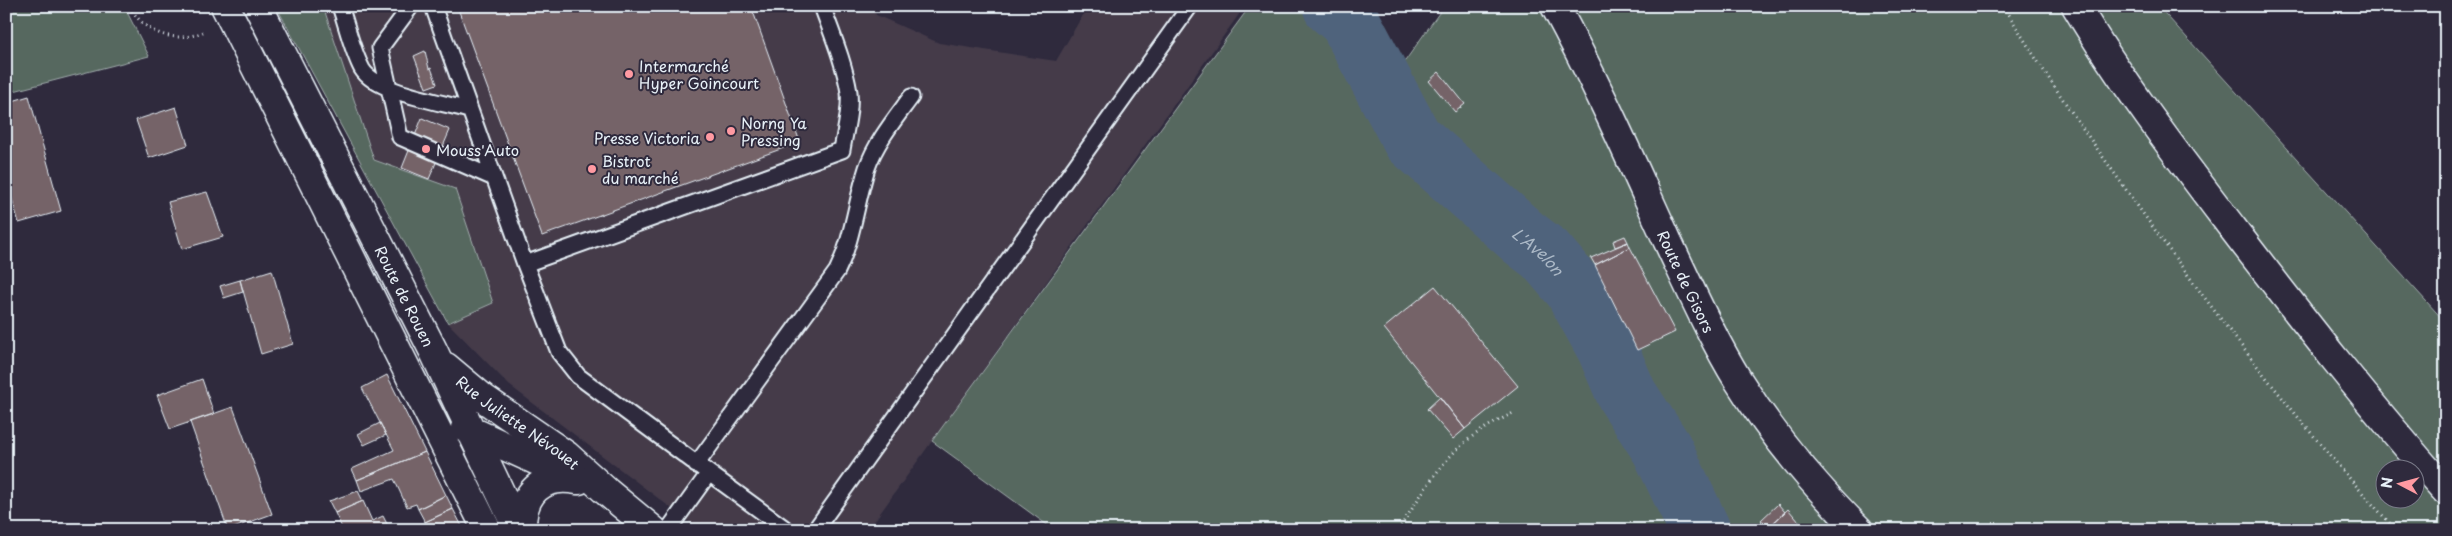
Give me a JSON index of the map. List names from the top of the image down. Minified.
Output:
{"streets":{"main road":["Route de Gisors","Route de Rouen","Rue Juliette Névouet"]},"crossings":[["Route de Rouen","Rue Juliette Névouet"]],"water":["L'Avelon"],"places":["Intermarché Hyper Goincourt","Norng Ya Pressing","Presse Victoria","Mouss'Auto","Bistrot du marché"],"north":"left"}
